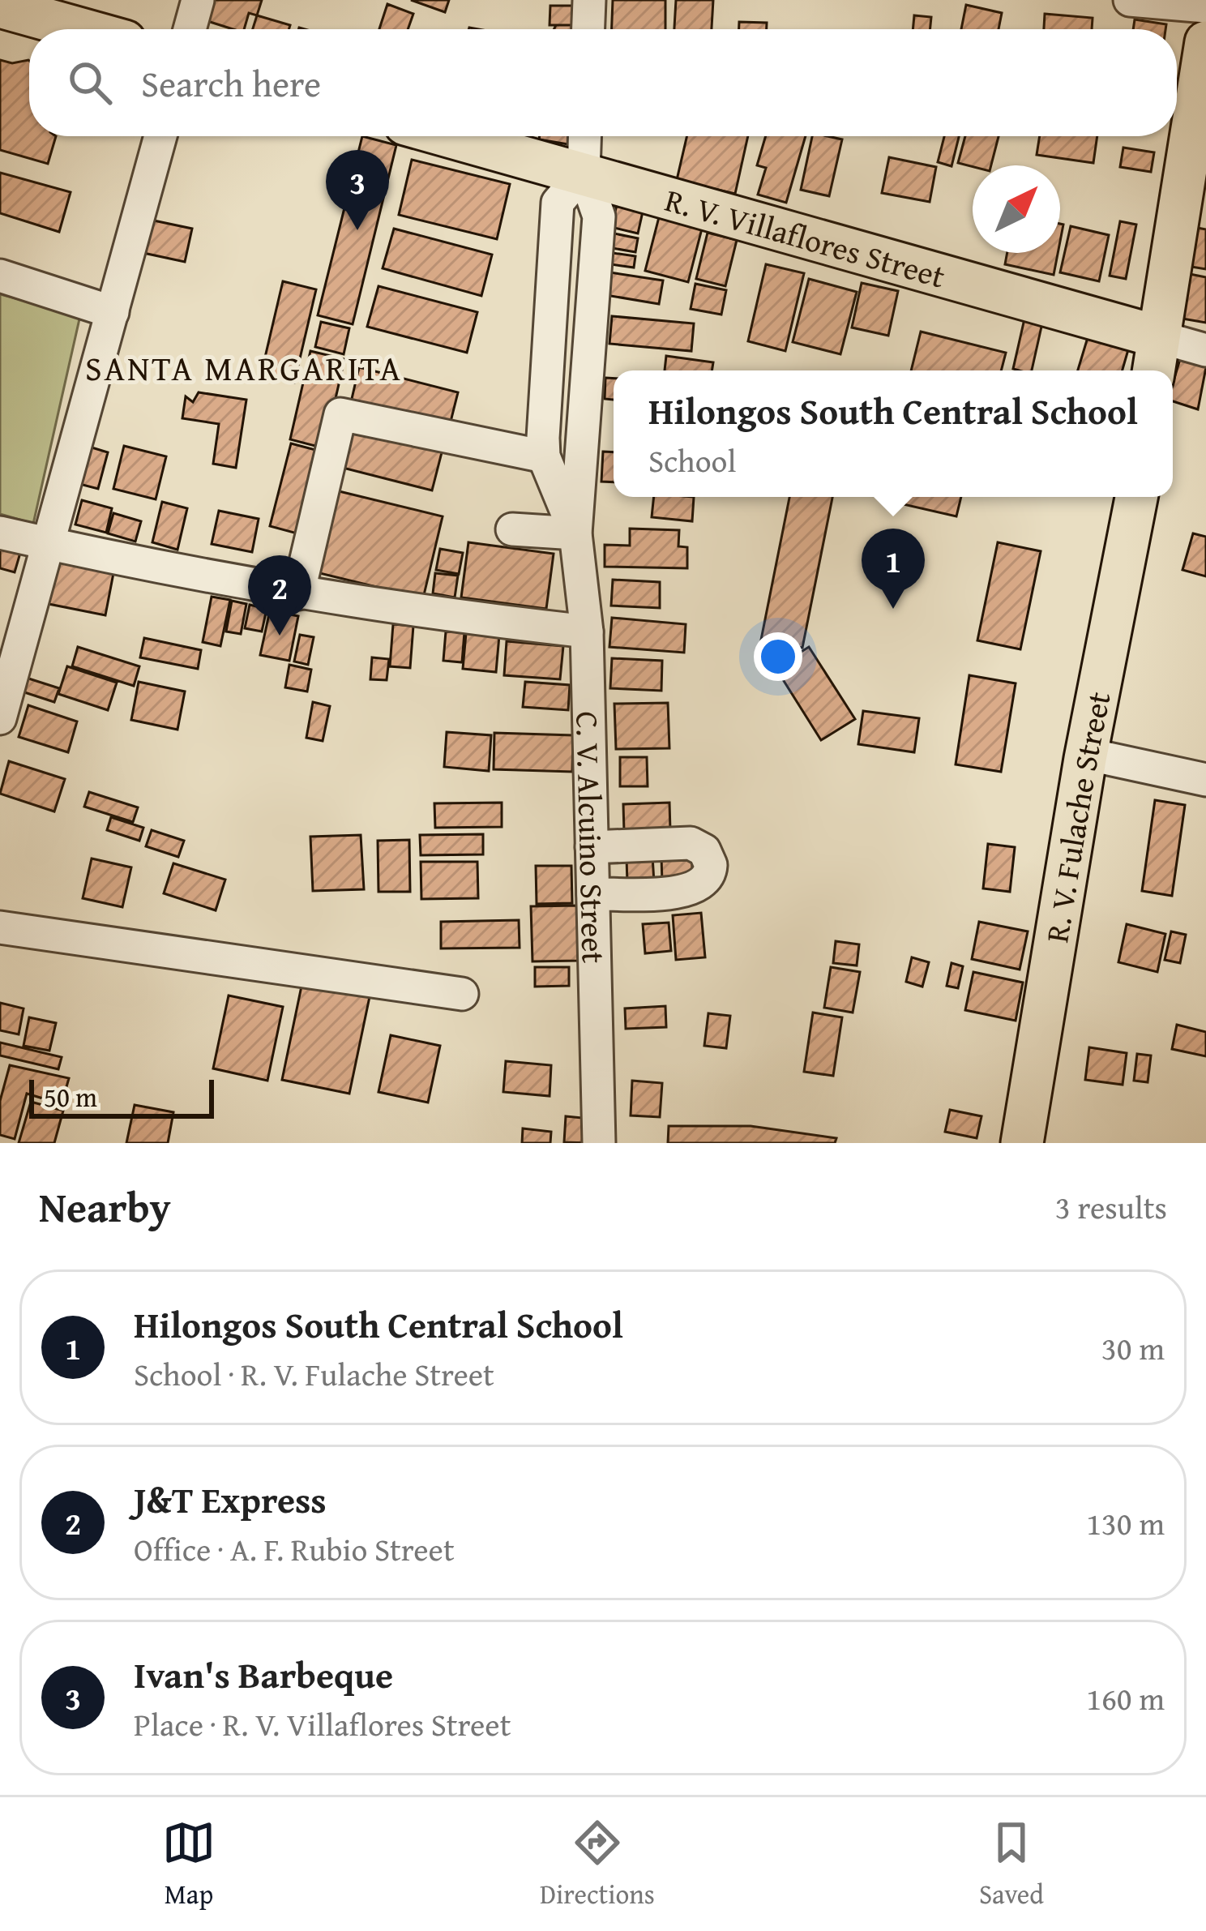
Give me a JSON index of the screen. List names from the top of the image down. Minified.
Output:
{"streets":{"main road":["R. V. Villaflores Street","R. V. Fulache Street"],"street":["C. V. Alcuino Street"]},"crossings":[["R. V. Villaflores Street","C. V. Alcuino Street"]],"districts":["SANTA MARGARITA"],"scale_bar":"50 m","north":"top right","page":{"search":"Search here","pins":["3","1","2"],"popup":["Hilongos South Central School","School"],"scale":"50 m","heading":["Nearby","3 results"],"list":[{"mark":"1","name":"Hilongos South Central School","note":"School · R. V. Fulache Street","value":"30 m"},{"mark":"2","name":"J&T Express","note":"Office · A. F. Rubio Street","value":"130 m"},{"mark":"3","name":"Ivan's Barbeque","note":"Place · R. V. Villaflores Street","value":"160 m"}],"nav":["Map","Directions","Saved"]}}
